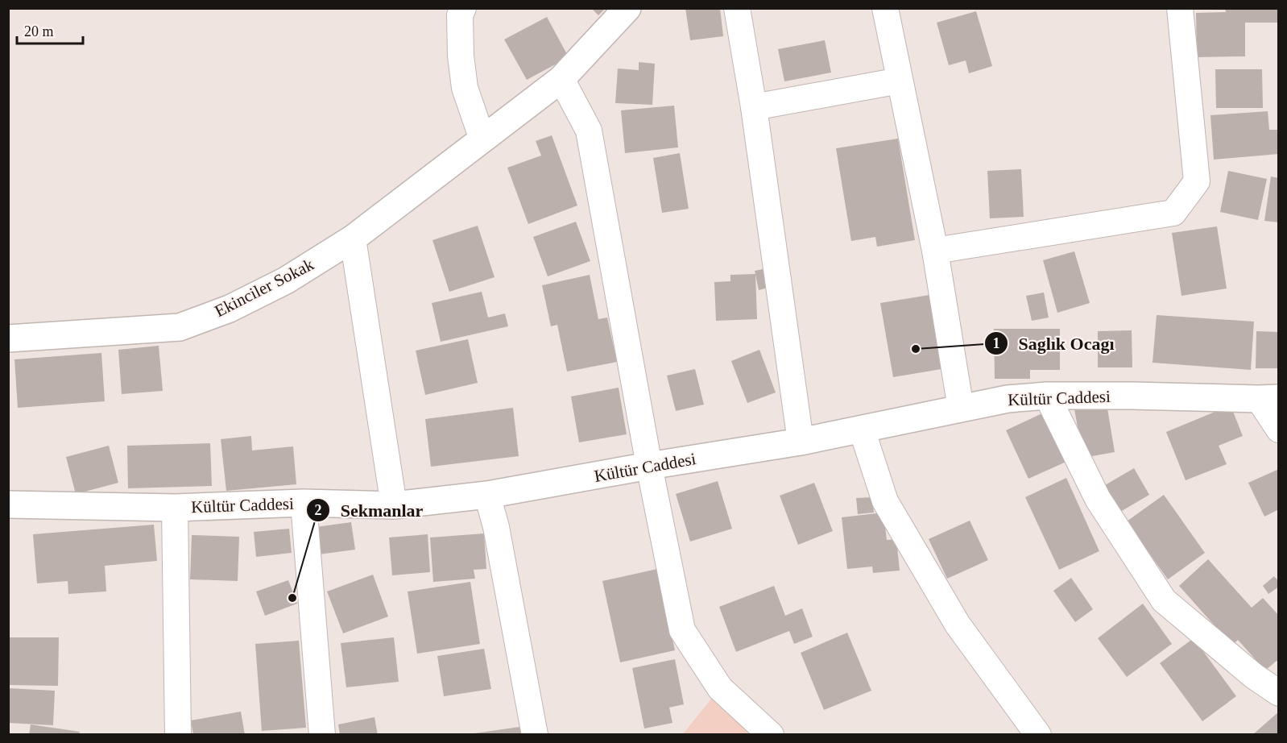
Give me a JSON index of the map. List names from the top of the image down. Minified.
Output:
{"streets":{"street":["Ekinciler Sokak","Kültür Caddesi"]},"places":["Saglık Ocagı","Sekmanlar"],"scale_bar":"20 m"}
